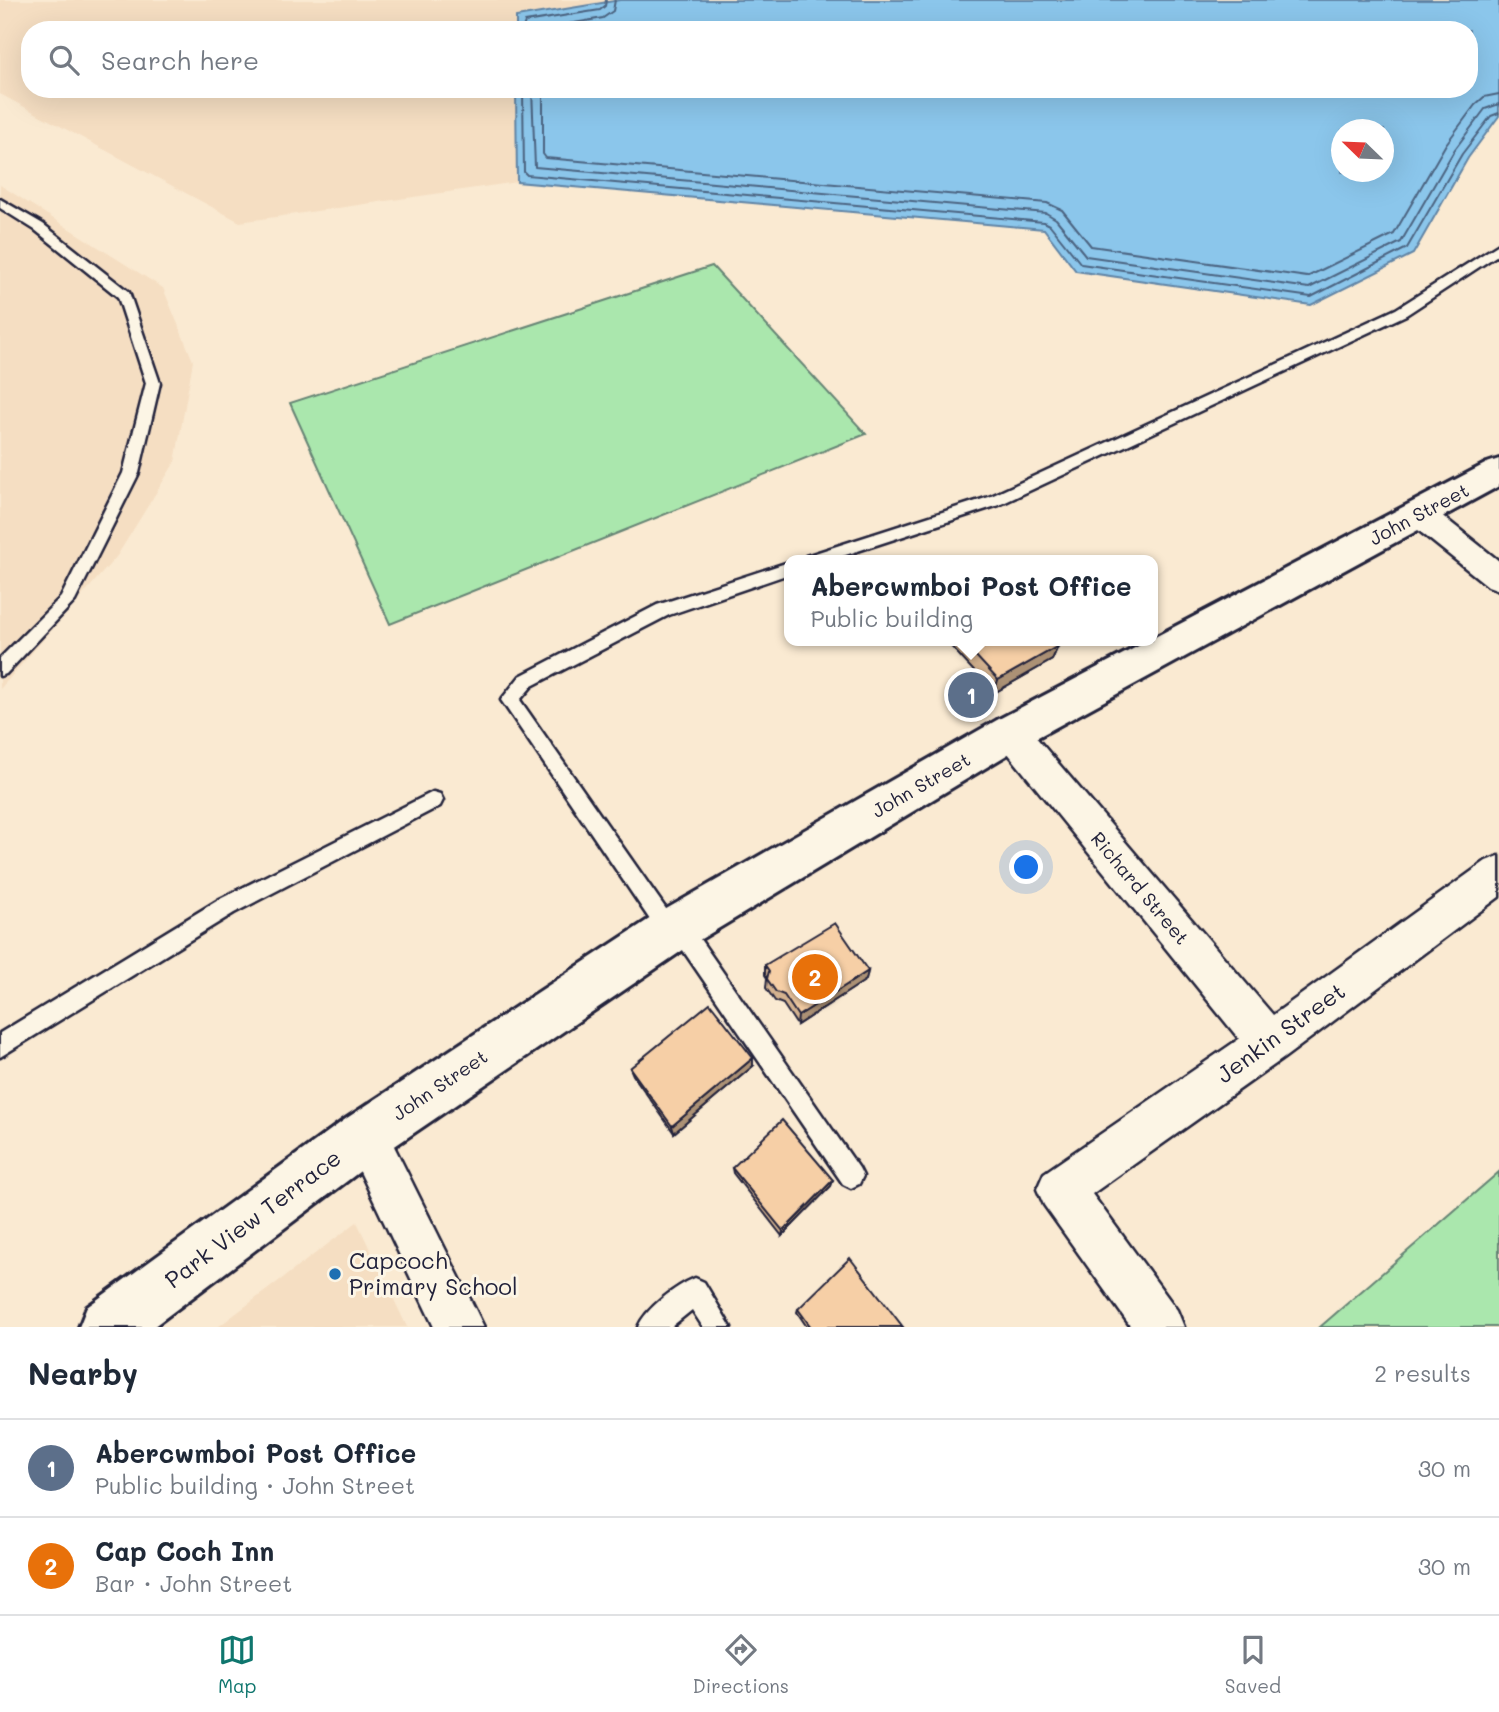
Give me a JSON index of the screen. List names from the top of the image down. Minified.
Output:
{"streets":{"main road":["John Street","Park View Terrace"],"street":["Richard Street","Jenkin Street"]},"crossings":[["John Street","Richard Street"],["John Street","Park View Terrace"],["Richard Street","Jenkin Street"]],"places":["Capcoch Primary School"],"north":"top left","page":{"search":"Search here","popup":["Abercwmboi Post Office","Public building"],"pins":["1","2"],"heading":["Nearby","2 results"],"list":[{"mark":"1","name":"Abercwmboi Post Office","note":"Public building · John Street","value":"30 m"},{"mark":"2","name":"Cap Coch Inn","note":"Bar · John Street","value":"30 m"}],"nav":["Map","Directions","Saved"]}}
